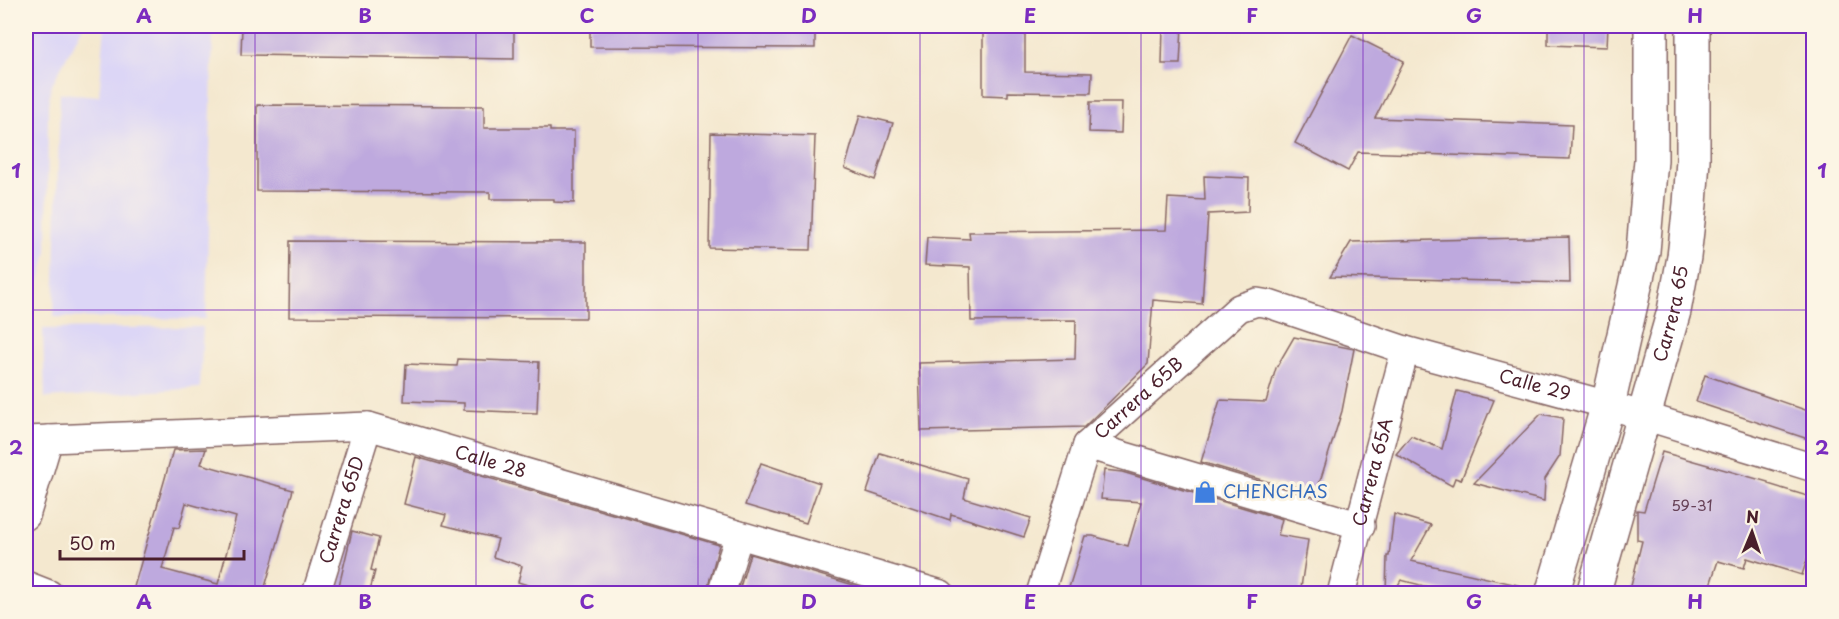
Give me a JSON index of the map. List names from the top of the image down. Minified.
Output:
{"streets":{"main road":["Carrera 65"],"street":["Calle 29","Carrera 65B","Calle 28","Carrera 65A","Carrera 65D"]},"crossings":[["Carrera 65","Calle 29"],["Calle 29","Carrera 65B"],["Calle 29","Carrera 65A"],["Calle 28","Carrera 65D"]],"places":{"shop":["CHENCHAS"]},"house_numbers":["59-31"],"scale_bar":"50 m","north":"top","grid":{"columns":["A","B","C","D","E","F","G","H"],"rows":["1","2"]}}
